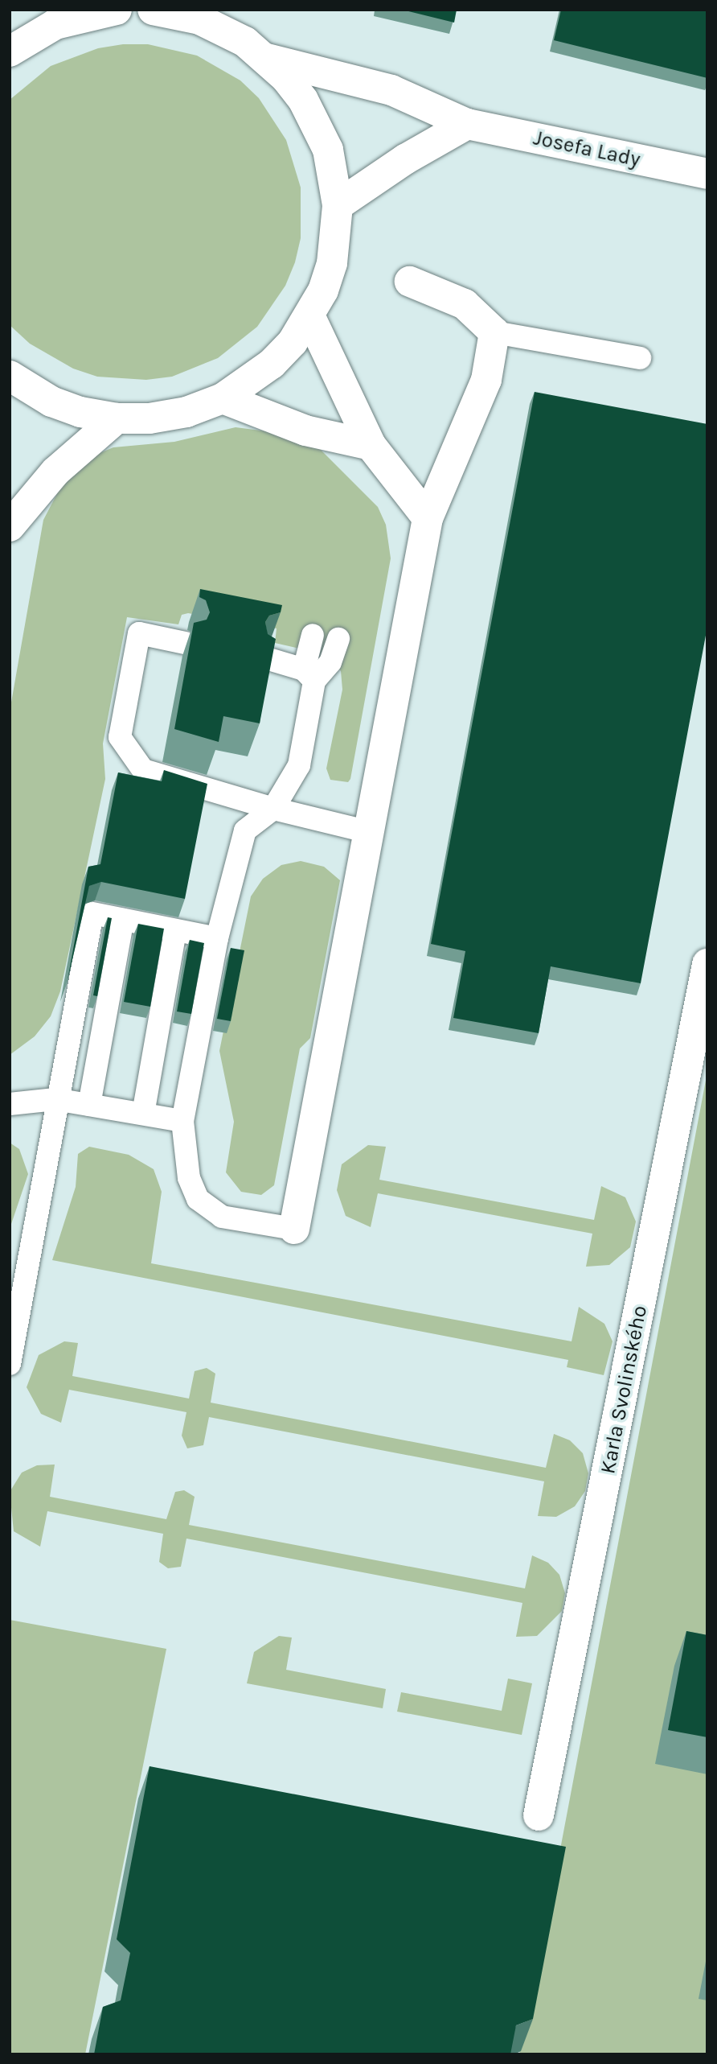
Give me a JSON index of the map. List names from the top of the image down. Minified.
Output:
{"streets":{"street":["Josefa Lady","Karla Svolinského"]}}
